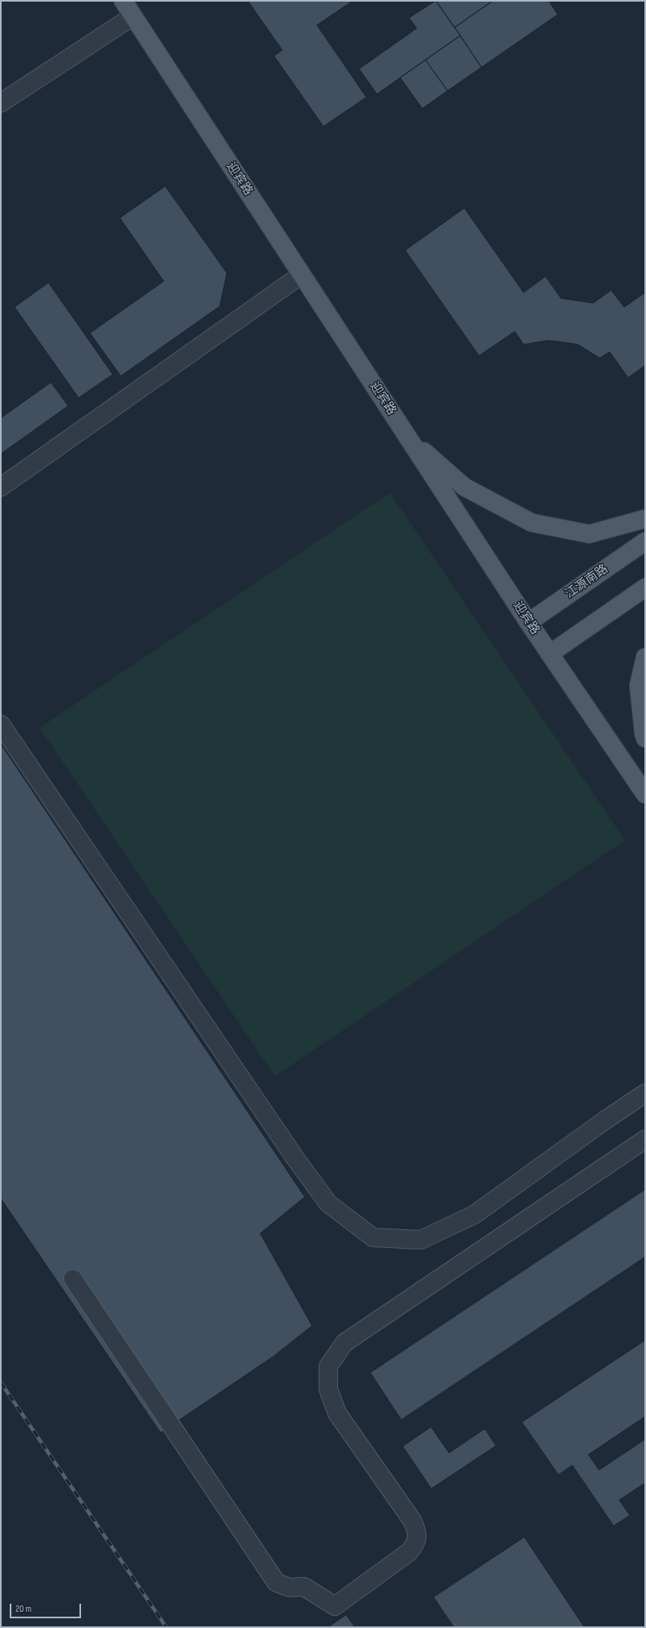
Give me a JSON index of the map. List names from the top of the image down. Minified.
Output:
{"streets":{"main road":["迎宾路","江源南路"]},"crossings":[["迎宾路","江源南路"]],"scale_bar":"20 m"}
